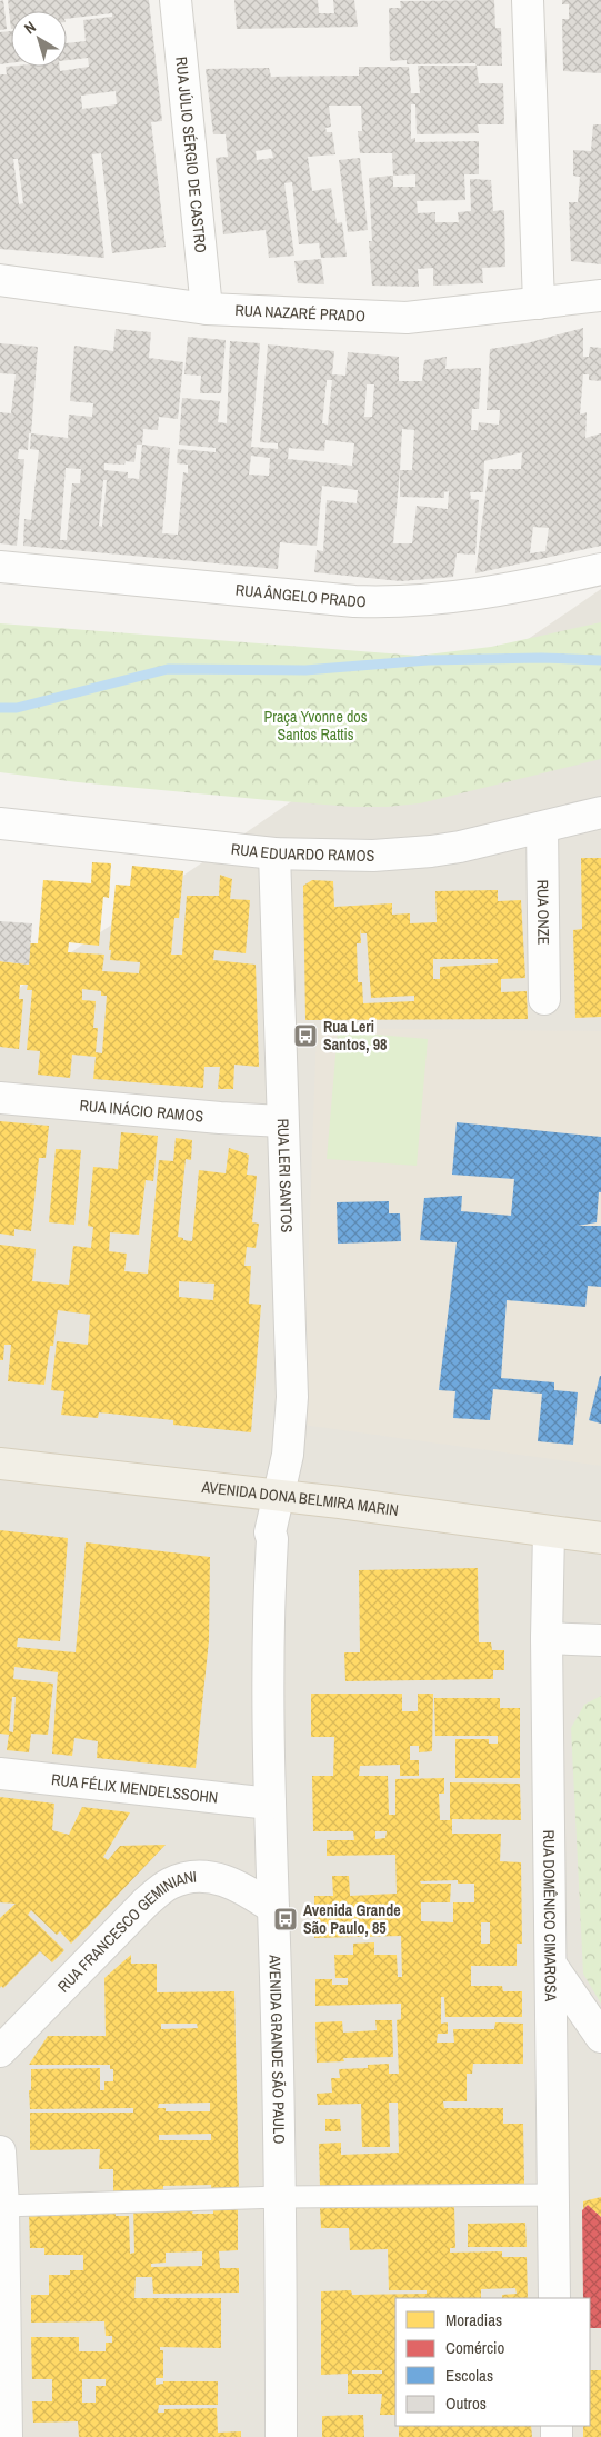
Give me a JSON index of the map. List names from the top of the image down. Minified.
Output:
{"streets":{"main road":["AVENIDA DONA BELMIRA MARIN"],"street":["RUA JÚLIO SÉRGIO DE CASTRO","RUA NAZARÉ PRADO","RUA ÂNGELO PRADO","RUA EDUARDO RAMOS","RUA ONZE","RUA INÁCIO RAMOS","RUA LERI SANTOS","RUA FÉLIX MENDELSSOHN","RUA DOMÊNICO CIMAROSA","RUA FRANCESCO GEMINIANI","AVENIDA GRANDE SÃO PAULO"]},"crossings":[["RUA JÚLIO SÉRGIO DE CASTRO","RUA NAZARÉ PRADO"],["RUA EDUARDO RAMOS","RUA ONZE"],["RUA EDUARDO RAMOS","RUA LERI SANTOS"],["RUA INÁCIO RAMOS","RUA LERI SANTOS"],["RUA LERI SANTOS","AVENIDA DONA BELMIRA MARIN"],["RUA LERI SANTOS","AVENIDA GRANDE SÃO PAULO"],["AVENIDA DONA BELMIRA MARIN","RUA DOMÊNICO CIMAROSA"],["AVENIDA DONA BELMIRA MARIN","AVENIDA GRANDE SÃO PAULO"],["RUA FÉLIX MENDELSSOHN","AVENIDA GRANDE SÃO PAULO"],["RUA FRANCESCO GEMINIANI","AVENIDA GRANDE SÃO PAULO"]],"parks":["Praça Yvonne dos Santos Rattis"],"places":{"bus stop":["Rua Leri Santos, 98","Avenida Grande São Paulo, 85"]},"legend":["Moradias","Comércio","Escolas","Outros"],"north":"top left"}
